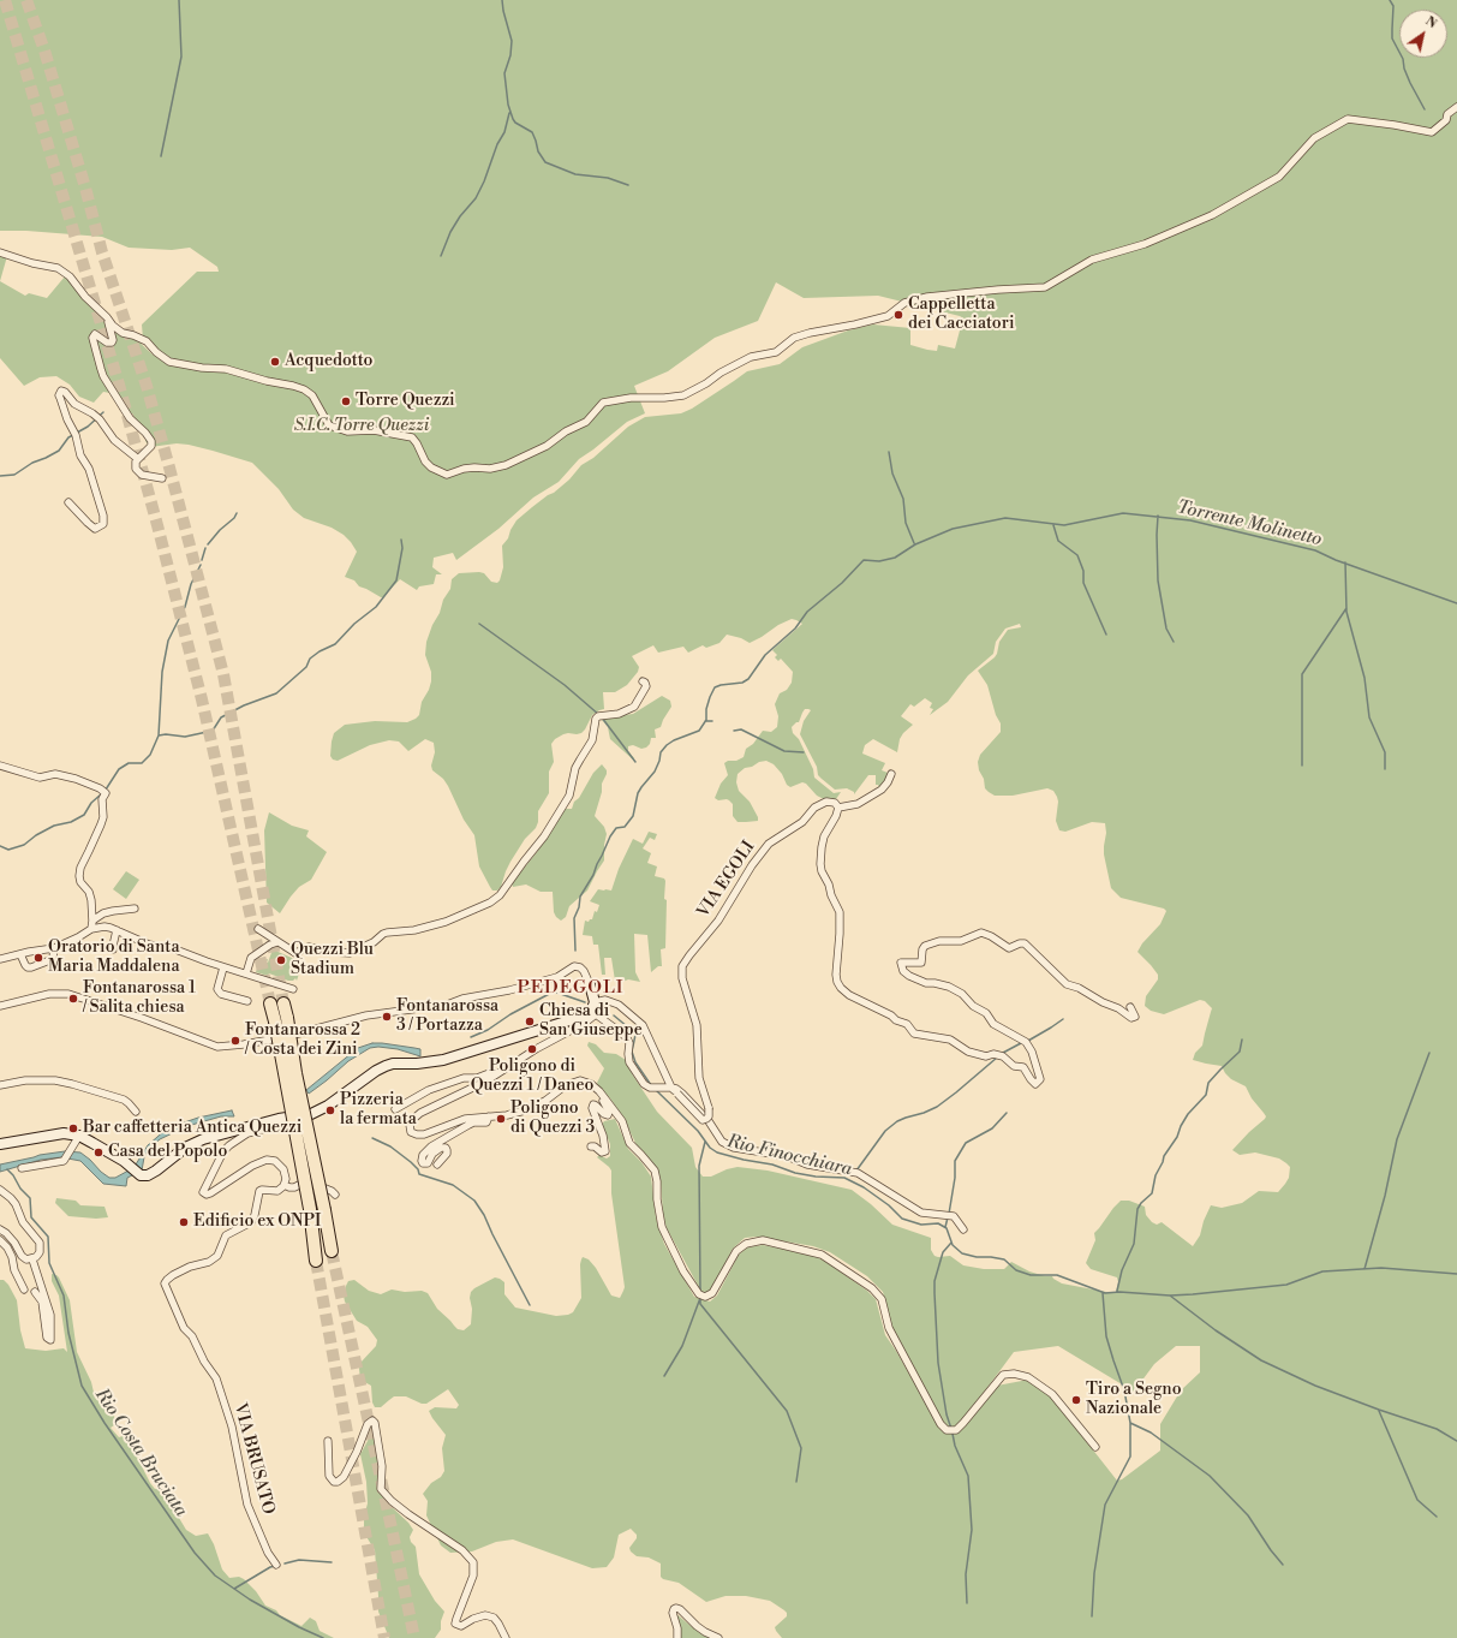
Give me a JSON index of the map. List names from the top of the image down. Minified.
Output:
{"streets":{"street":["VIA EGOLI","VIA BRUSATO"]},"districts":["PEDEGOLI"],"water":["Torrente Molinetto","Rio Finocchiara","Rio Costa Bruciata"],"parks":["S.I.C. Torre Quezzi"],"places":["Cappelletta dei Cacciatori","Acquedotto","Torre Quezzi","Oratorio di Santa Maria Maddalena","Quezzi Blu Stadium","Fontanarossa 1 / Salita chiesa","Fontanarossa 3 / Portazza","Chiesa di San Giuseppe","Fontanarossa 2 / Costa dei Zini","Poligono di Quezzi 1 / Daneo","Pizzeria la fermata","Poligono di Quezzi 3","Bar caffetteria Antica Quezzi","Casa del Popolo","Edificio ex ONPI","Tiro a Segno Nazionale"],"north":"top right"}
